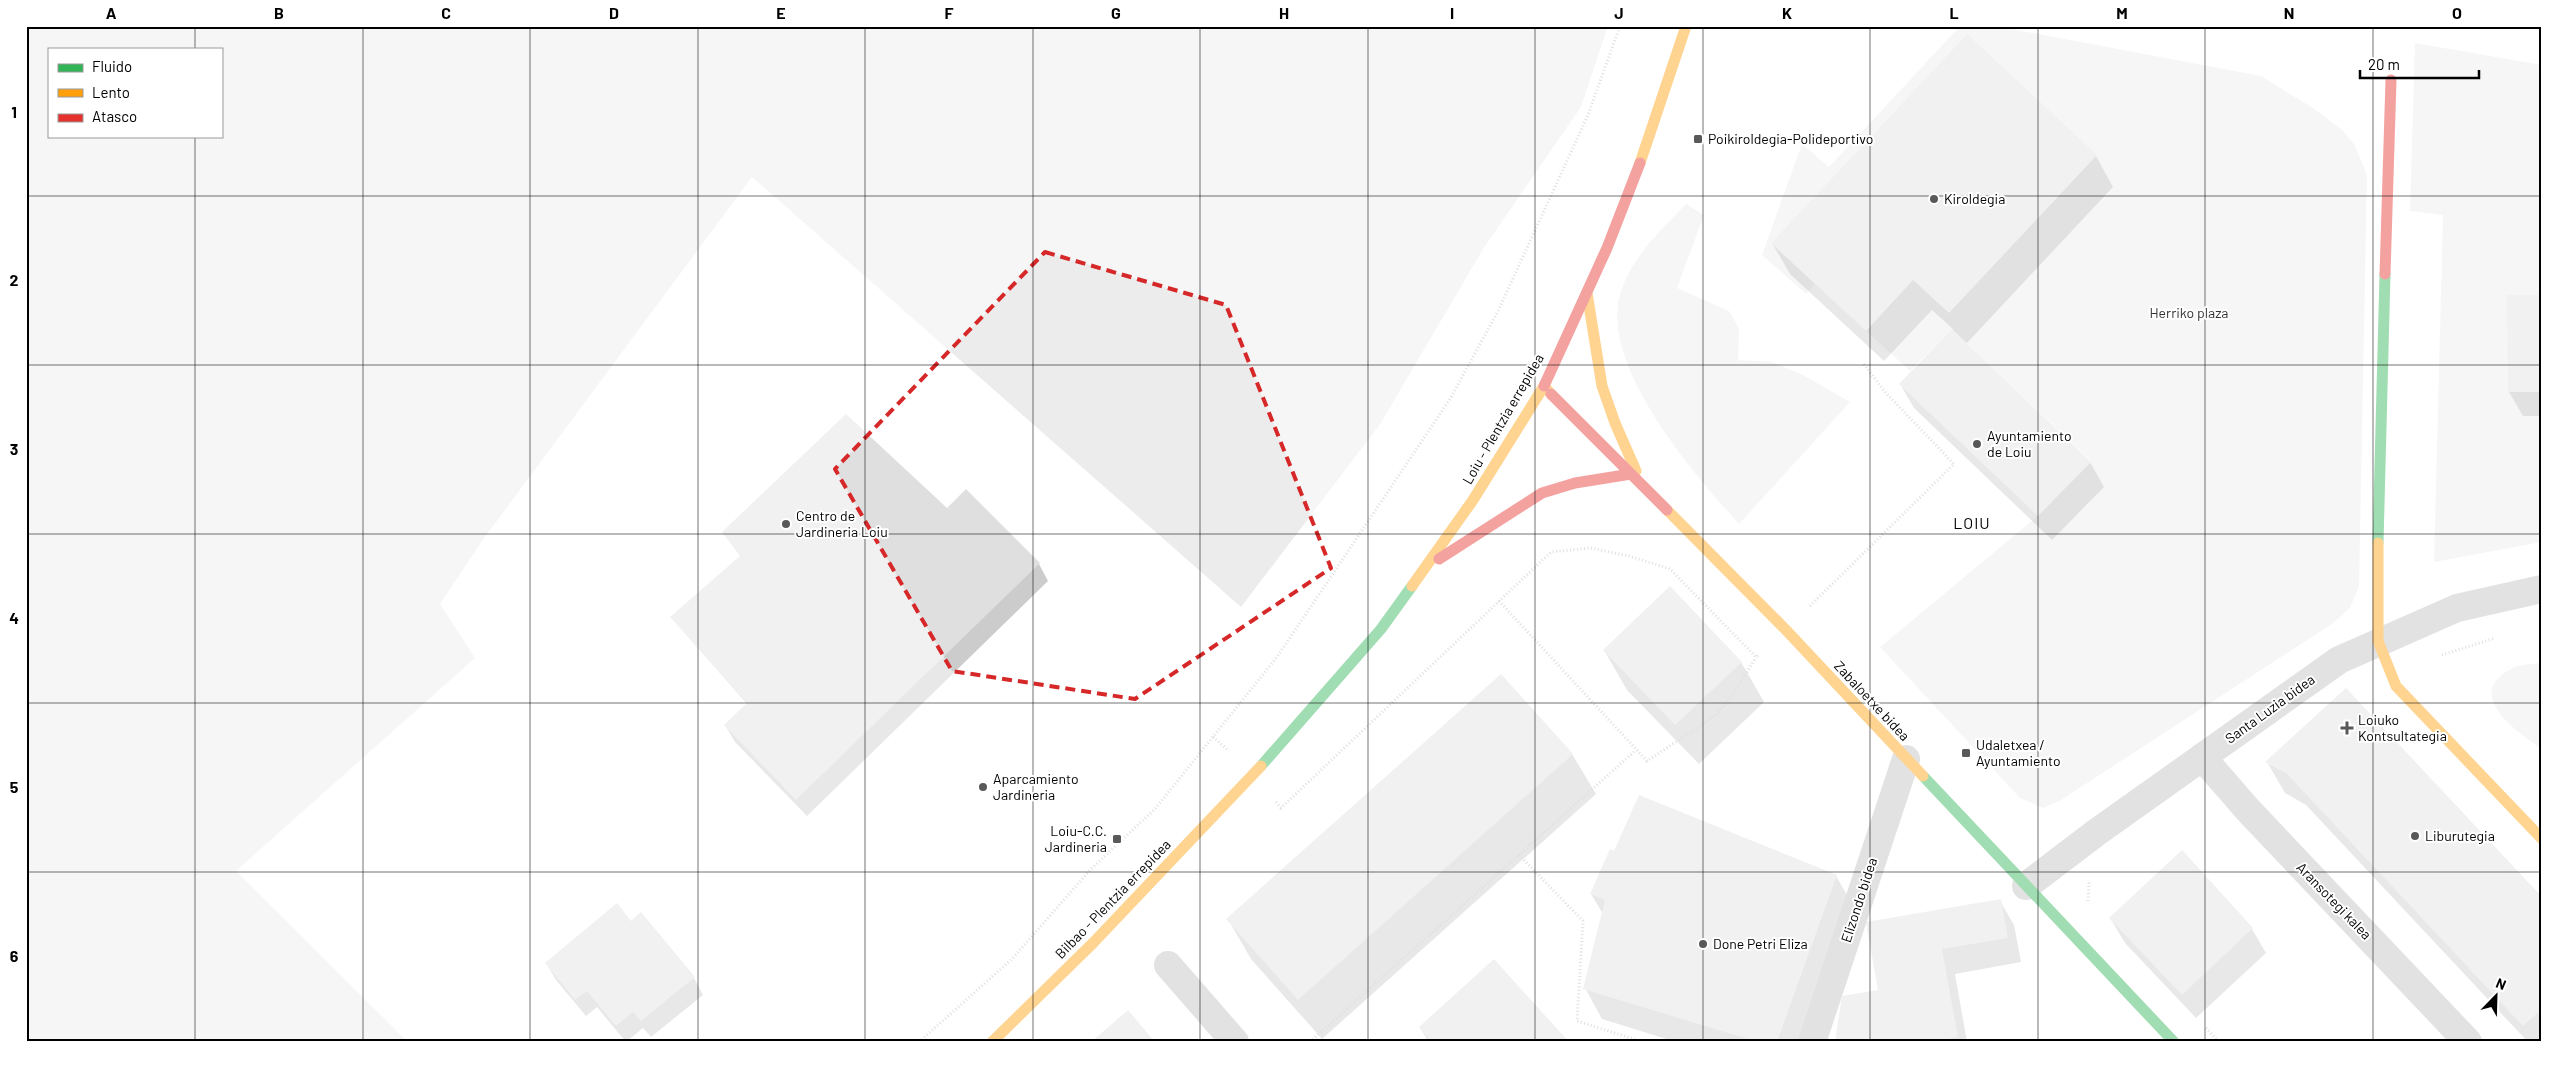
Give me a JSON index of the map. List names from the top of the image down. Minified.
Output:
{"streets":{"main road":["Loiu - Plentzia errepidea","Zabaloetxe bidea","Bilbao - Plentzia errepidea"],"street":["Santa Luzia bidea","Elizondo bidea","Aransotegi kalea"]},"crossings":[["Loiu - Plentzia errepidea","Zabaloetxe bidea"],["Loiu - Plentzia errepidea","Bilbao - Plentzia errepidea"],["Zabaloetxe bidea","Santa Luzia bidea"],["Zabaloetxe bidea","Elizondo bidea"],["Santa Luzia bidea","Aransotegi kalea"]],"districts":["LOIU"],"parks":["Herriko plaza"],"places":{"transit":["Poikiroldegia-Polideportivo","Udaletxea / Ayuntamiento","Loiu-C.C. Jardineria"],"other":["Kiroldegia","Ayuntamiento de Loiu","Centro de Jardineria Loiu","Aparcamiento Jardineria","Liburutegia","Done Petri Eliza"],"health":["Loiuko Kontsultategia"]},"legend":["Fluido","Lento","Atasco"],"scale_bar":"20 m","north":"top right","grid":{"columns":["A","B","C","D","E","F","G","H","I","J","K","L","M","N","O"],"rows":["1","2","3","4","5","6"]}}
